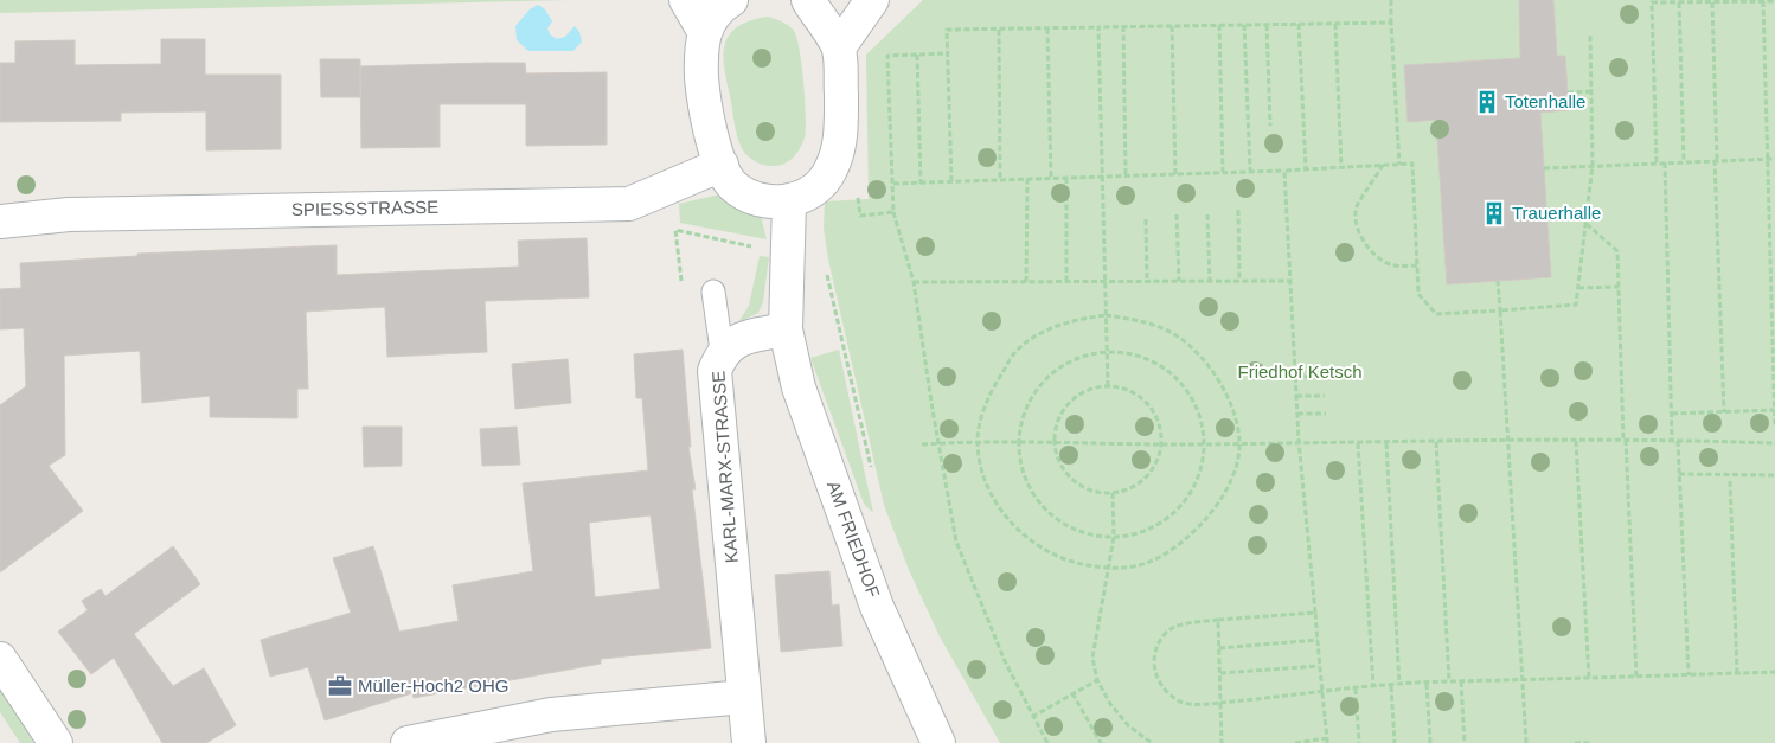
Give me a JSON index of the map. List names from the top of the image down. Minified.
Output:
{"streets":{"street":["SPIESSSTRASSE","KARL-MARX-STRASSE","AM FRIEDHOF"]},"crossings":[["KARL-MARX-STRASSE","AM FRIEDHOF"]],"parks":["Friedhof Ketsch"],"places":{"building":["Totenhalle","Trauerhalle"],"office":["Müller-Hoch2 OHG"]}}
